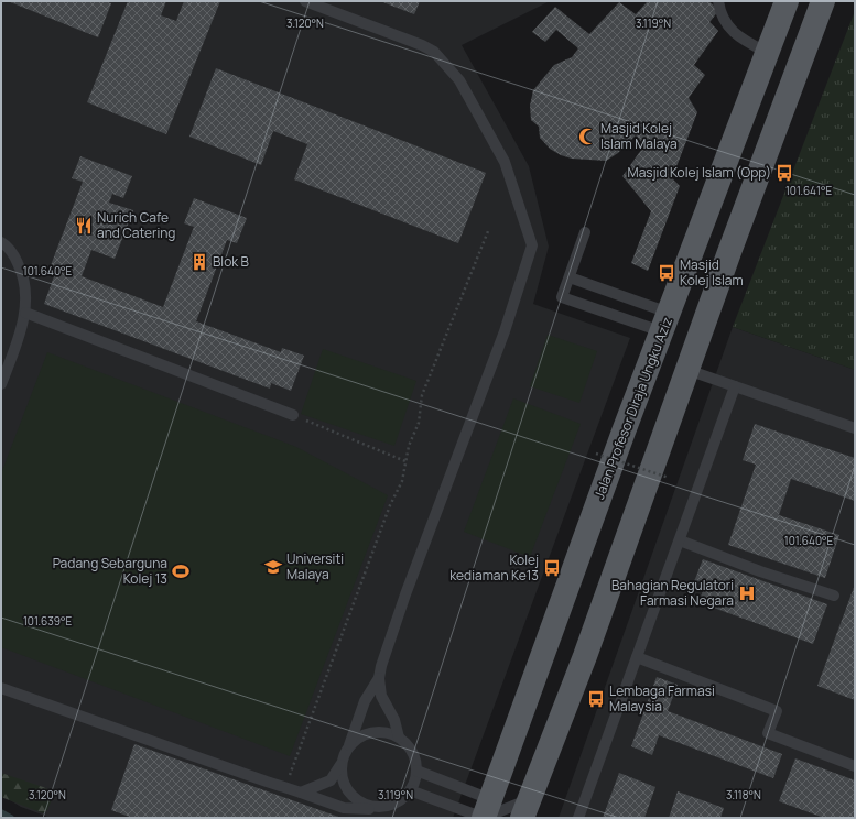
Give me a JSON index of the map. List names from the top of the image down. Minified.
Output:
{"streets":{"main road":["Jalan Profesor Diraja Ungku Aziz"]},"places":{"mosque":["Masjid Kolej Islam Malaya"],"bus stop":["Masjid Kolej Islam (Opp)","Masjid Kolej Islam","Kolej kediaman Ke13","Lembaga Farmasi Malaysia"],"restaurant":["Nurich Cafe and Catering"],"building":["Blok B"],"school or university":["Universiti Malaya"],"sports":["Padang Sebarguna Kolej 13"],"hospital":["Bahagian Regulatori Farmasi Negara"]},"coordinates":["3.120°N","3.119°N","101.641°E","101.640°E","101.639°E","3.118°N"]}
